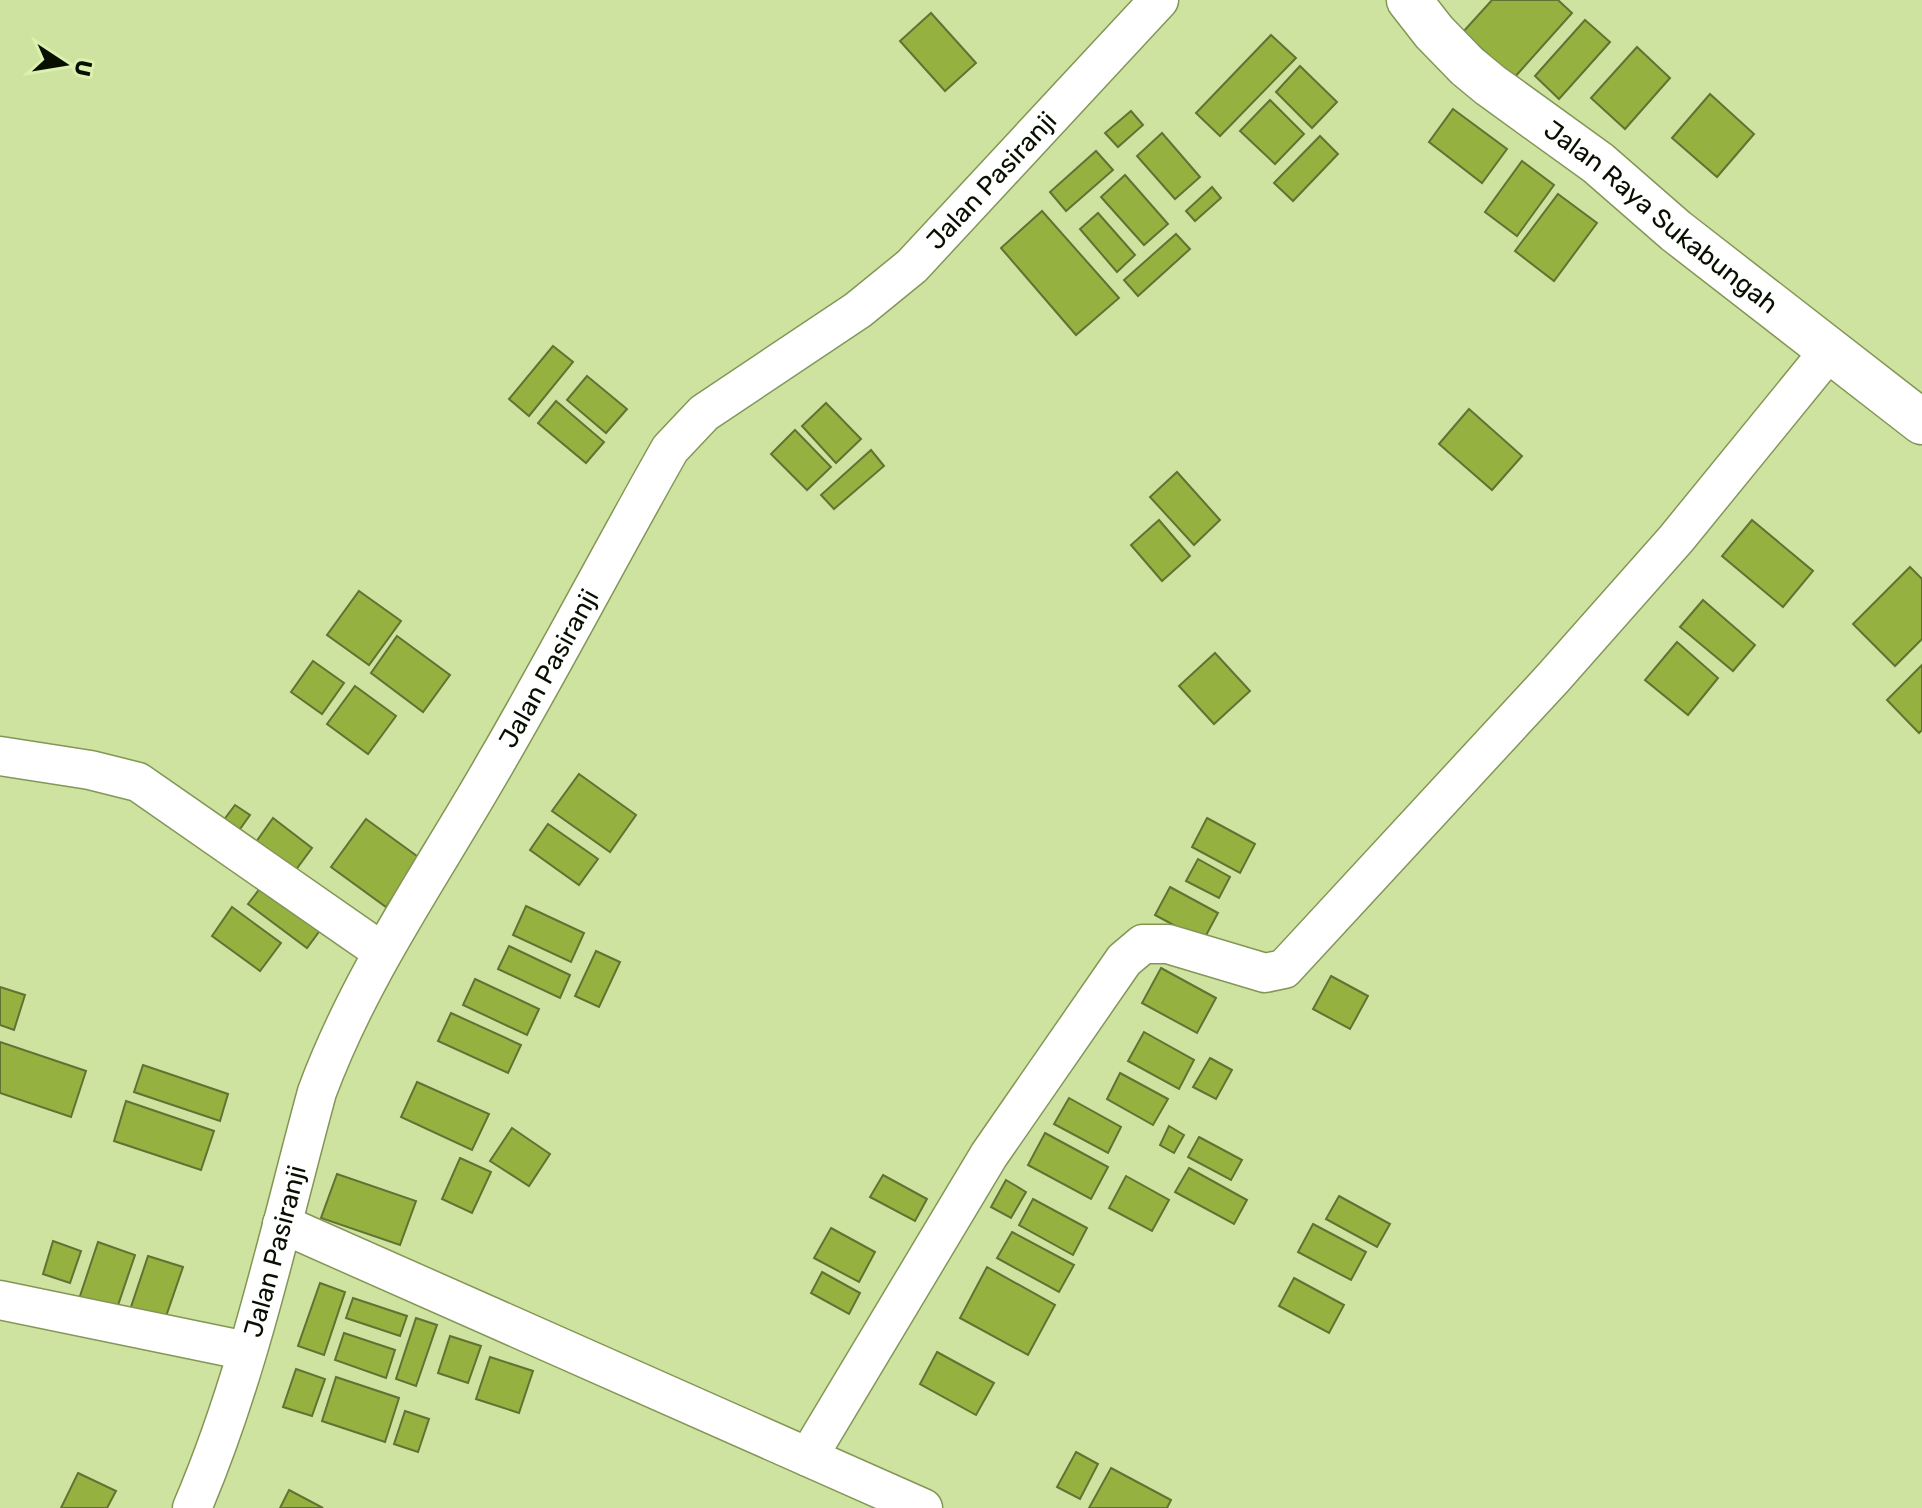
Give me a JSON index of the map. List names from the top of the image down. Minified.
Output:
{"streets":{"street":["Jalan Pasiranji","Jalan Raya Sukabungah"]},"north":"right"}
